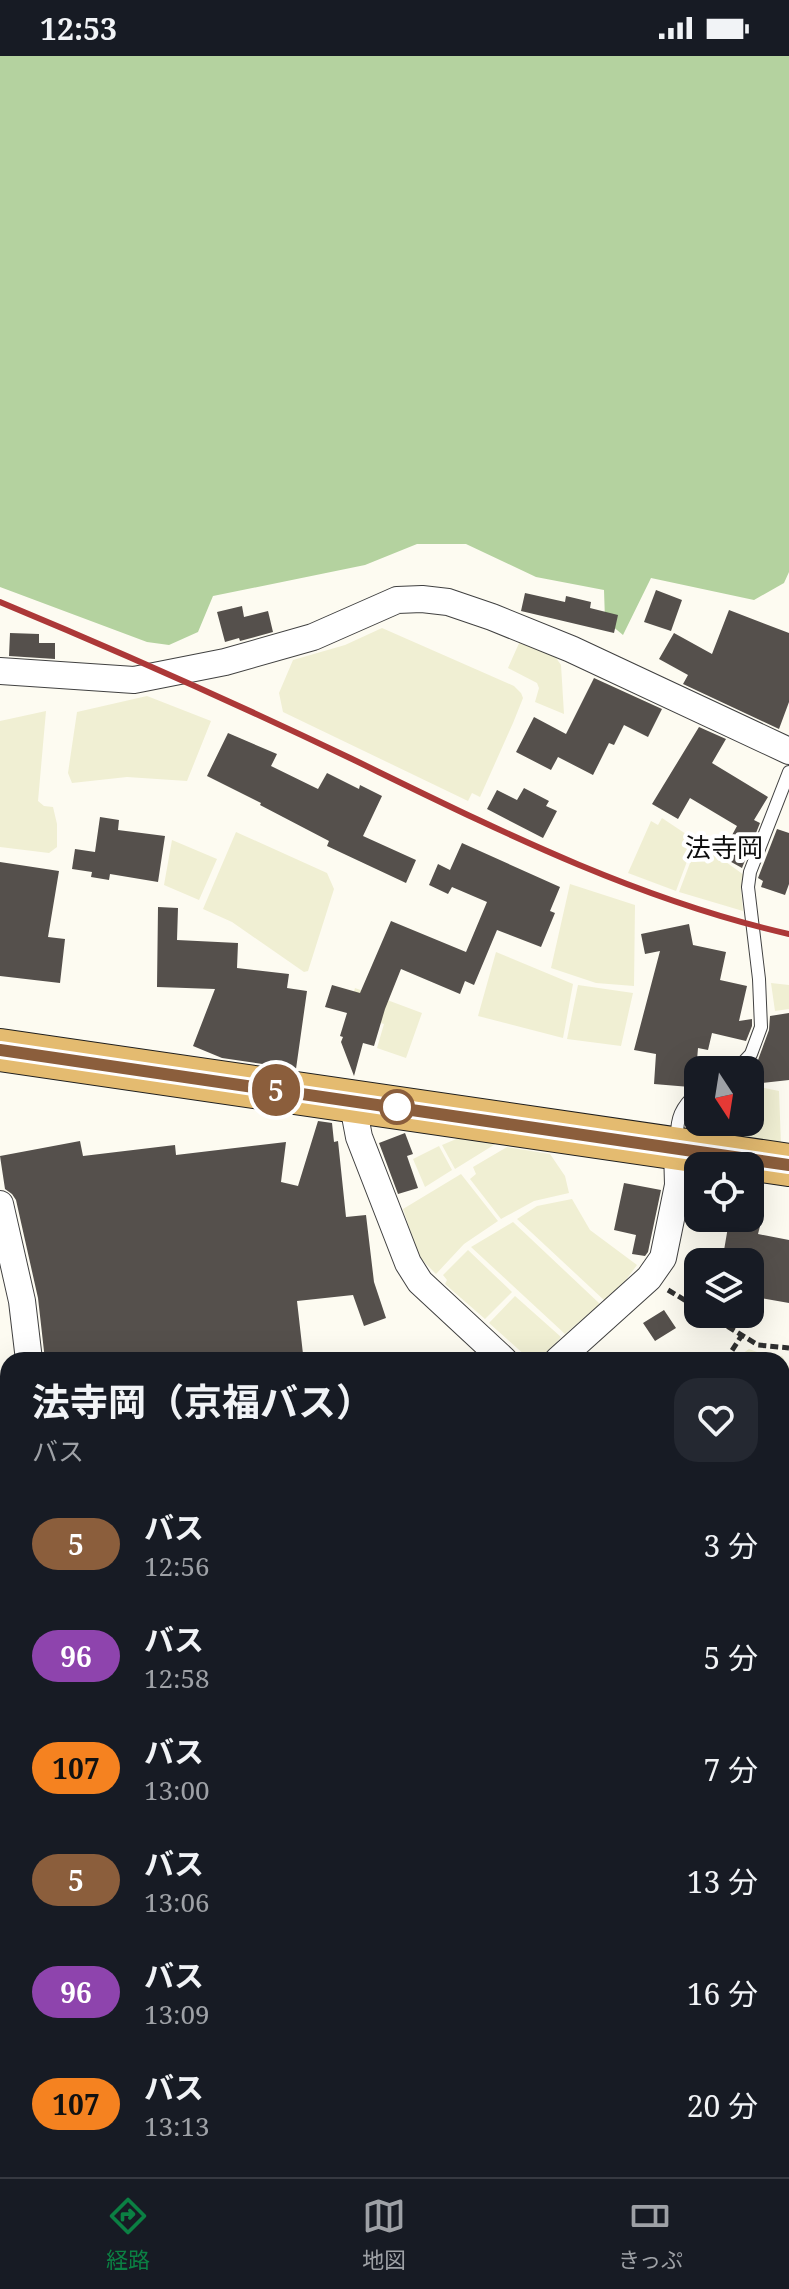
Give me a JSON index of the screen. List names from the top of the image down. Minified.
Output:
{"districts":["法寺岡"],"lines":["bus line 5"],"north":"bottom","page":{"status":"12:53","on_map":"5","heading":["法寺岡（京福バス）","バス"],"list":[{"mark":"5","name":"バス","note":"12:56","value":"3 分"},{"mark":"96","name":"バス","note":"12:58","value":"5 分"},{"mark":"107","name":"バス","note":"13:00","value":"7 分"},{"mark":"5","name":"バス","note":"13:06","value":"13 分"},{"mark":"96","name":"バス","note":"13:09","value":"16 分"},{"mark":"107","name":"バス","note":"13:13","value":"20 分"}],"tabs":["経路","地図","きっぷ"]}}
